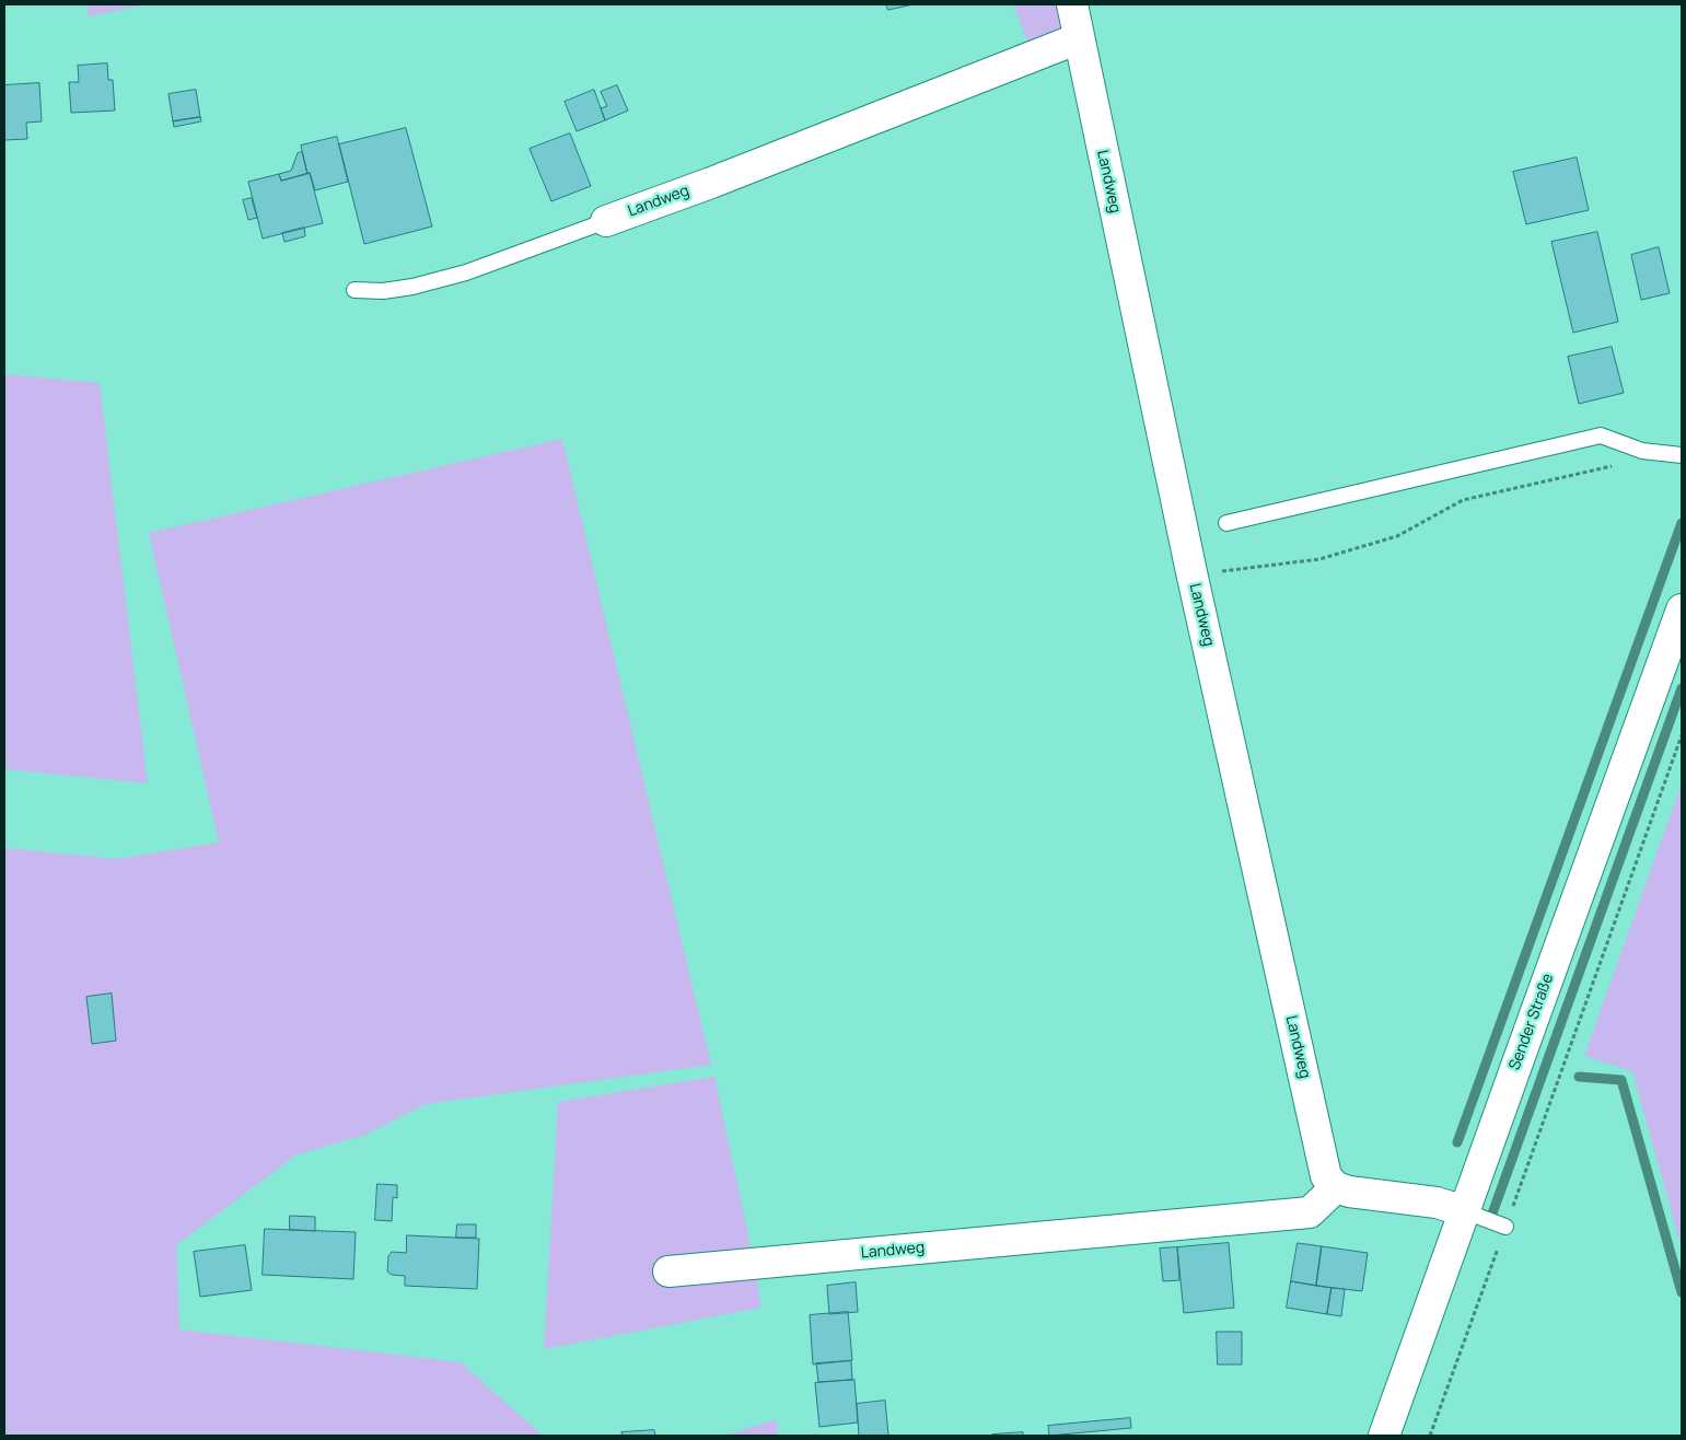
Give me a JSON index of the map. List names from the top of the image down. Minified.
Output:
{"streets":{"street":["Landweg","Sender Straße"]}}
